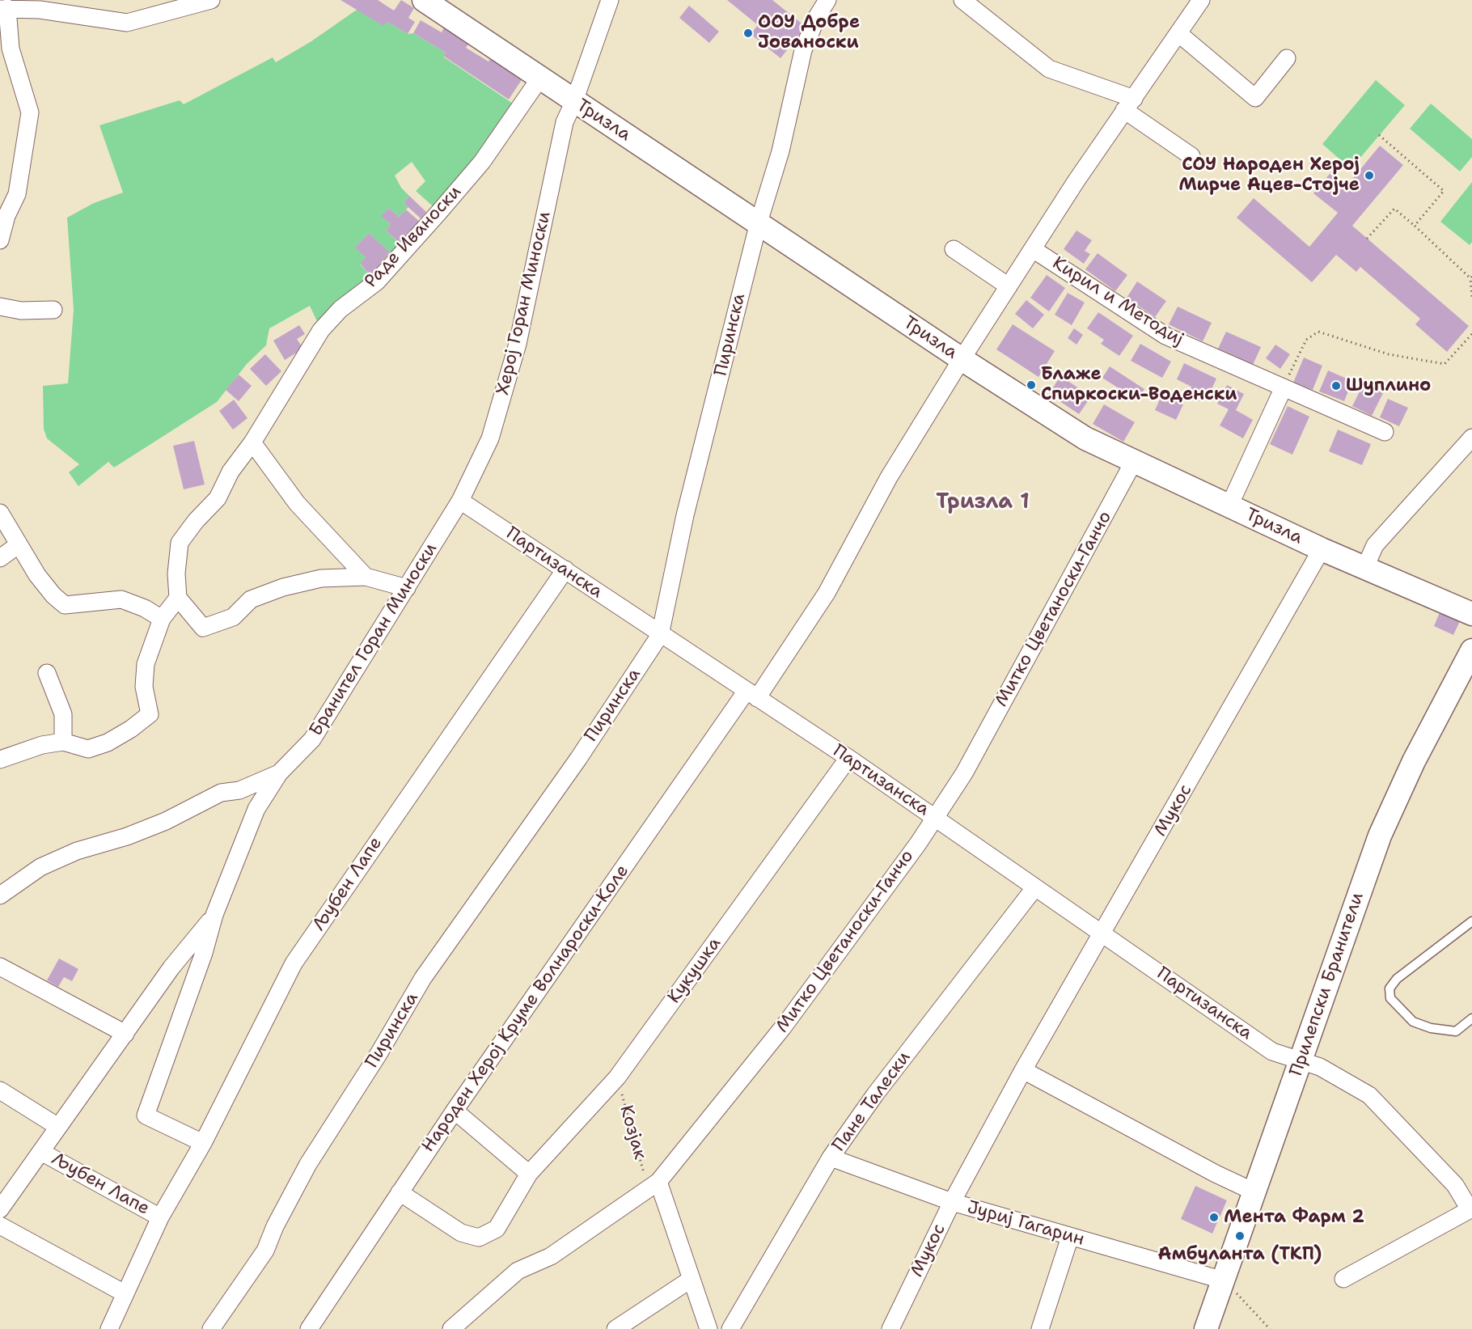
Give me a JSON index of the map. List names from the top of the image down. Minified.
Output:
{"streets":{"street":["Тризла","Раде Иваноски","Кирил и Методиј","Херој Горан Миноски","Пиринска","Партизанска","Митко Цветаноски-Ганчо","Бранител Горан Миноски","Мукос","Љубен Лапе","Кукушка","Прилепски Бранители","Народен Херој Круме Волнароски-Коле","Пане Талески","Козјак","Јуриј Гагарин"]},"crossings":[["Тризла","Раде Иваноски"],["Тризла","Херој Горан Миноски"],["Тризла","Пиринска"],["Тризла","Митко Цветаноски-Ганчо"],["Тризла","Мукос"],["Тризла","Народен Херој Круме Волнароски-Коле"],["Кирил и Методиј","Народен Херој Круме Волнароски-Коле"],["Херој Горан Миноски","Партизанска"],["Херој Горан Миноски","Бранител Горан Миноски"],["Пиринска","Партизанска"],["Партизанска","Митко Цветаноски-Ганчо"],["Партизанска","Бранител Горан Миноски"],["Партизанска","Мукос"],["Партизанска","Љубен Лапе"],["Партизанска","Кукушка"],["Партизанска","Прилепски Бранители"],["Партизанска","Народен Херој Круме Волнароски-Коле"],["Партизанска","Пане Талески"],["Митко Цветаноски-Ганчо","Козјак"],["Бранител Горан Миноски","Љубен Лапе"],["Мукос","Јуриј Гагарин"],["Кукушка","Народен Херој Круме Волнароски-Коле"],["Кукушка","Козјак"],["Прилепски Бранители","Јуриј Гагарин"],["Пане Талески","Јуриј Гагарин"]],"districts":["Тризла 1"],"places":["ООУ Добре Јованоски","СОУ Народен Херој Мирче Ацев-Стојче","Блаже Спиркоски-Воденски","Шуплино","Мента Фарм 2","Амбуланта (ТКП)"]}
